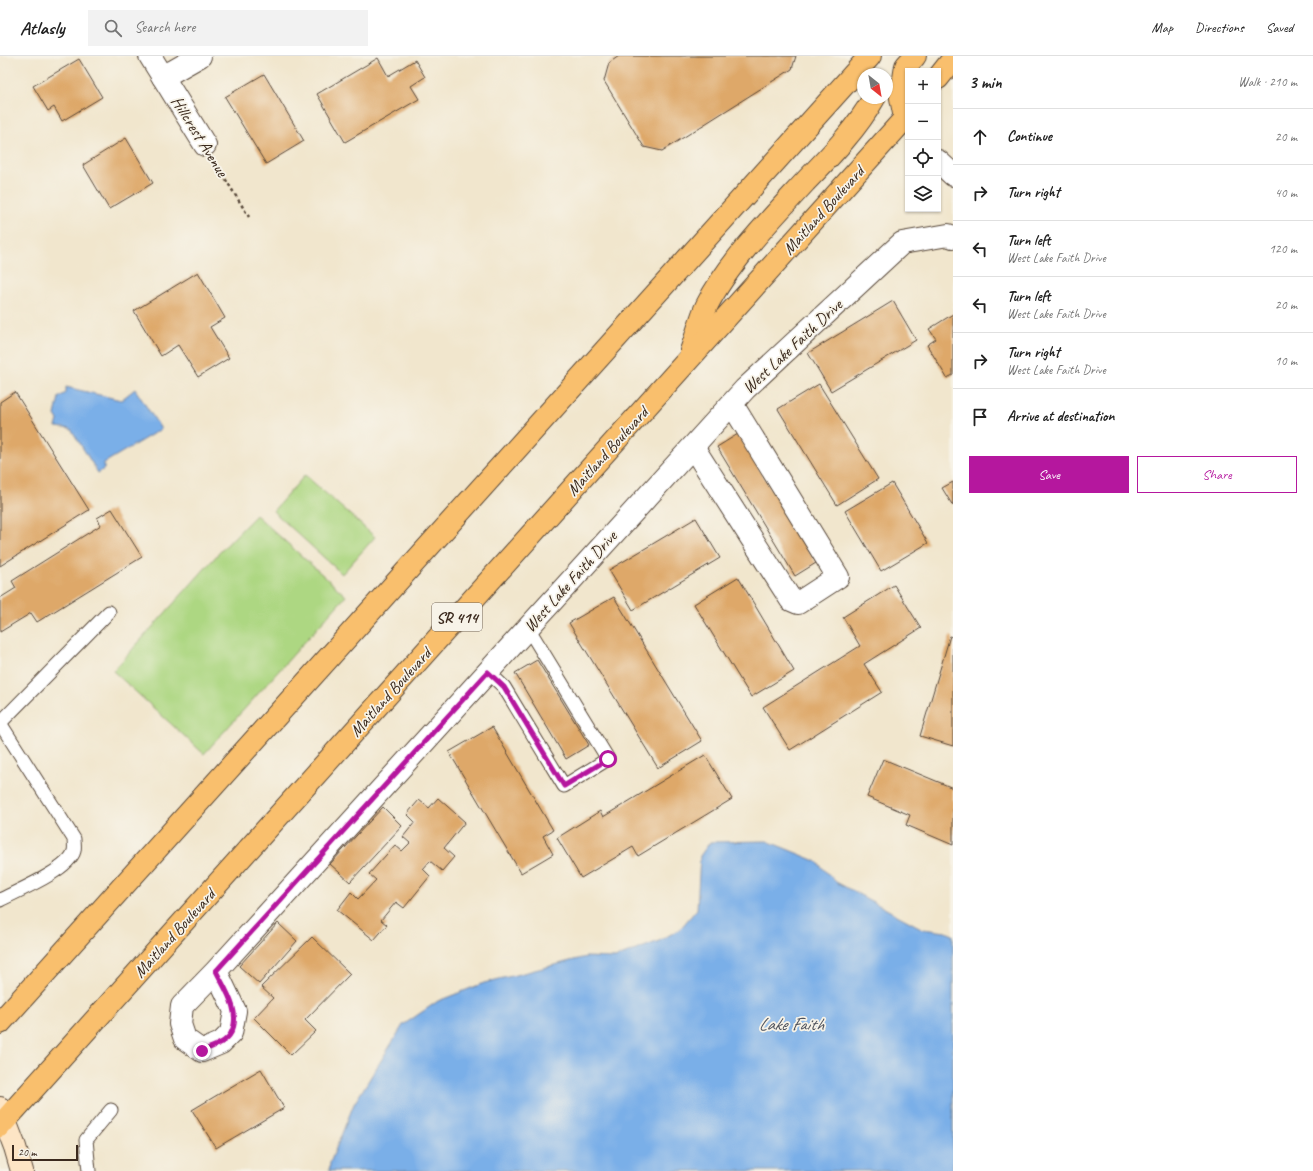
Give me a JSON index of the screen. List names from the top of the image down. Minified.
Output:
{"streets":{"main road":["Maitland Boulevard","SR 414"],"street":["Hillcrest Avenue","West Lake Faith Drive"]},"water":["Lake Faith"],"scale_bar":"20 m","north":"bottom right","page":{"header":"Atlasly","search":"Search here","nav":["Map","Directions","Saved"],"heading":["3 min","Walk · 210 m"],"map_buttons":["+","−"],"list":[["Continue","20 m"],["Turn right","40 m"],["Turn left","West Lake Faith Drive","120 m"],["Turn left","West Lake Faith Drive","20 m"],["Turn right","West Lake Faith Drive","10 m"],"Arrive at destination"],"buttons":["Save","Share"],"scale":"20 m"}}
